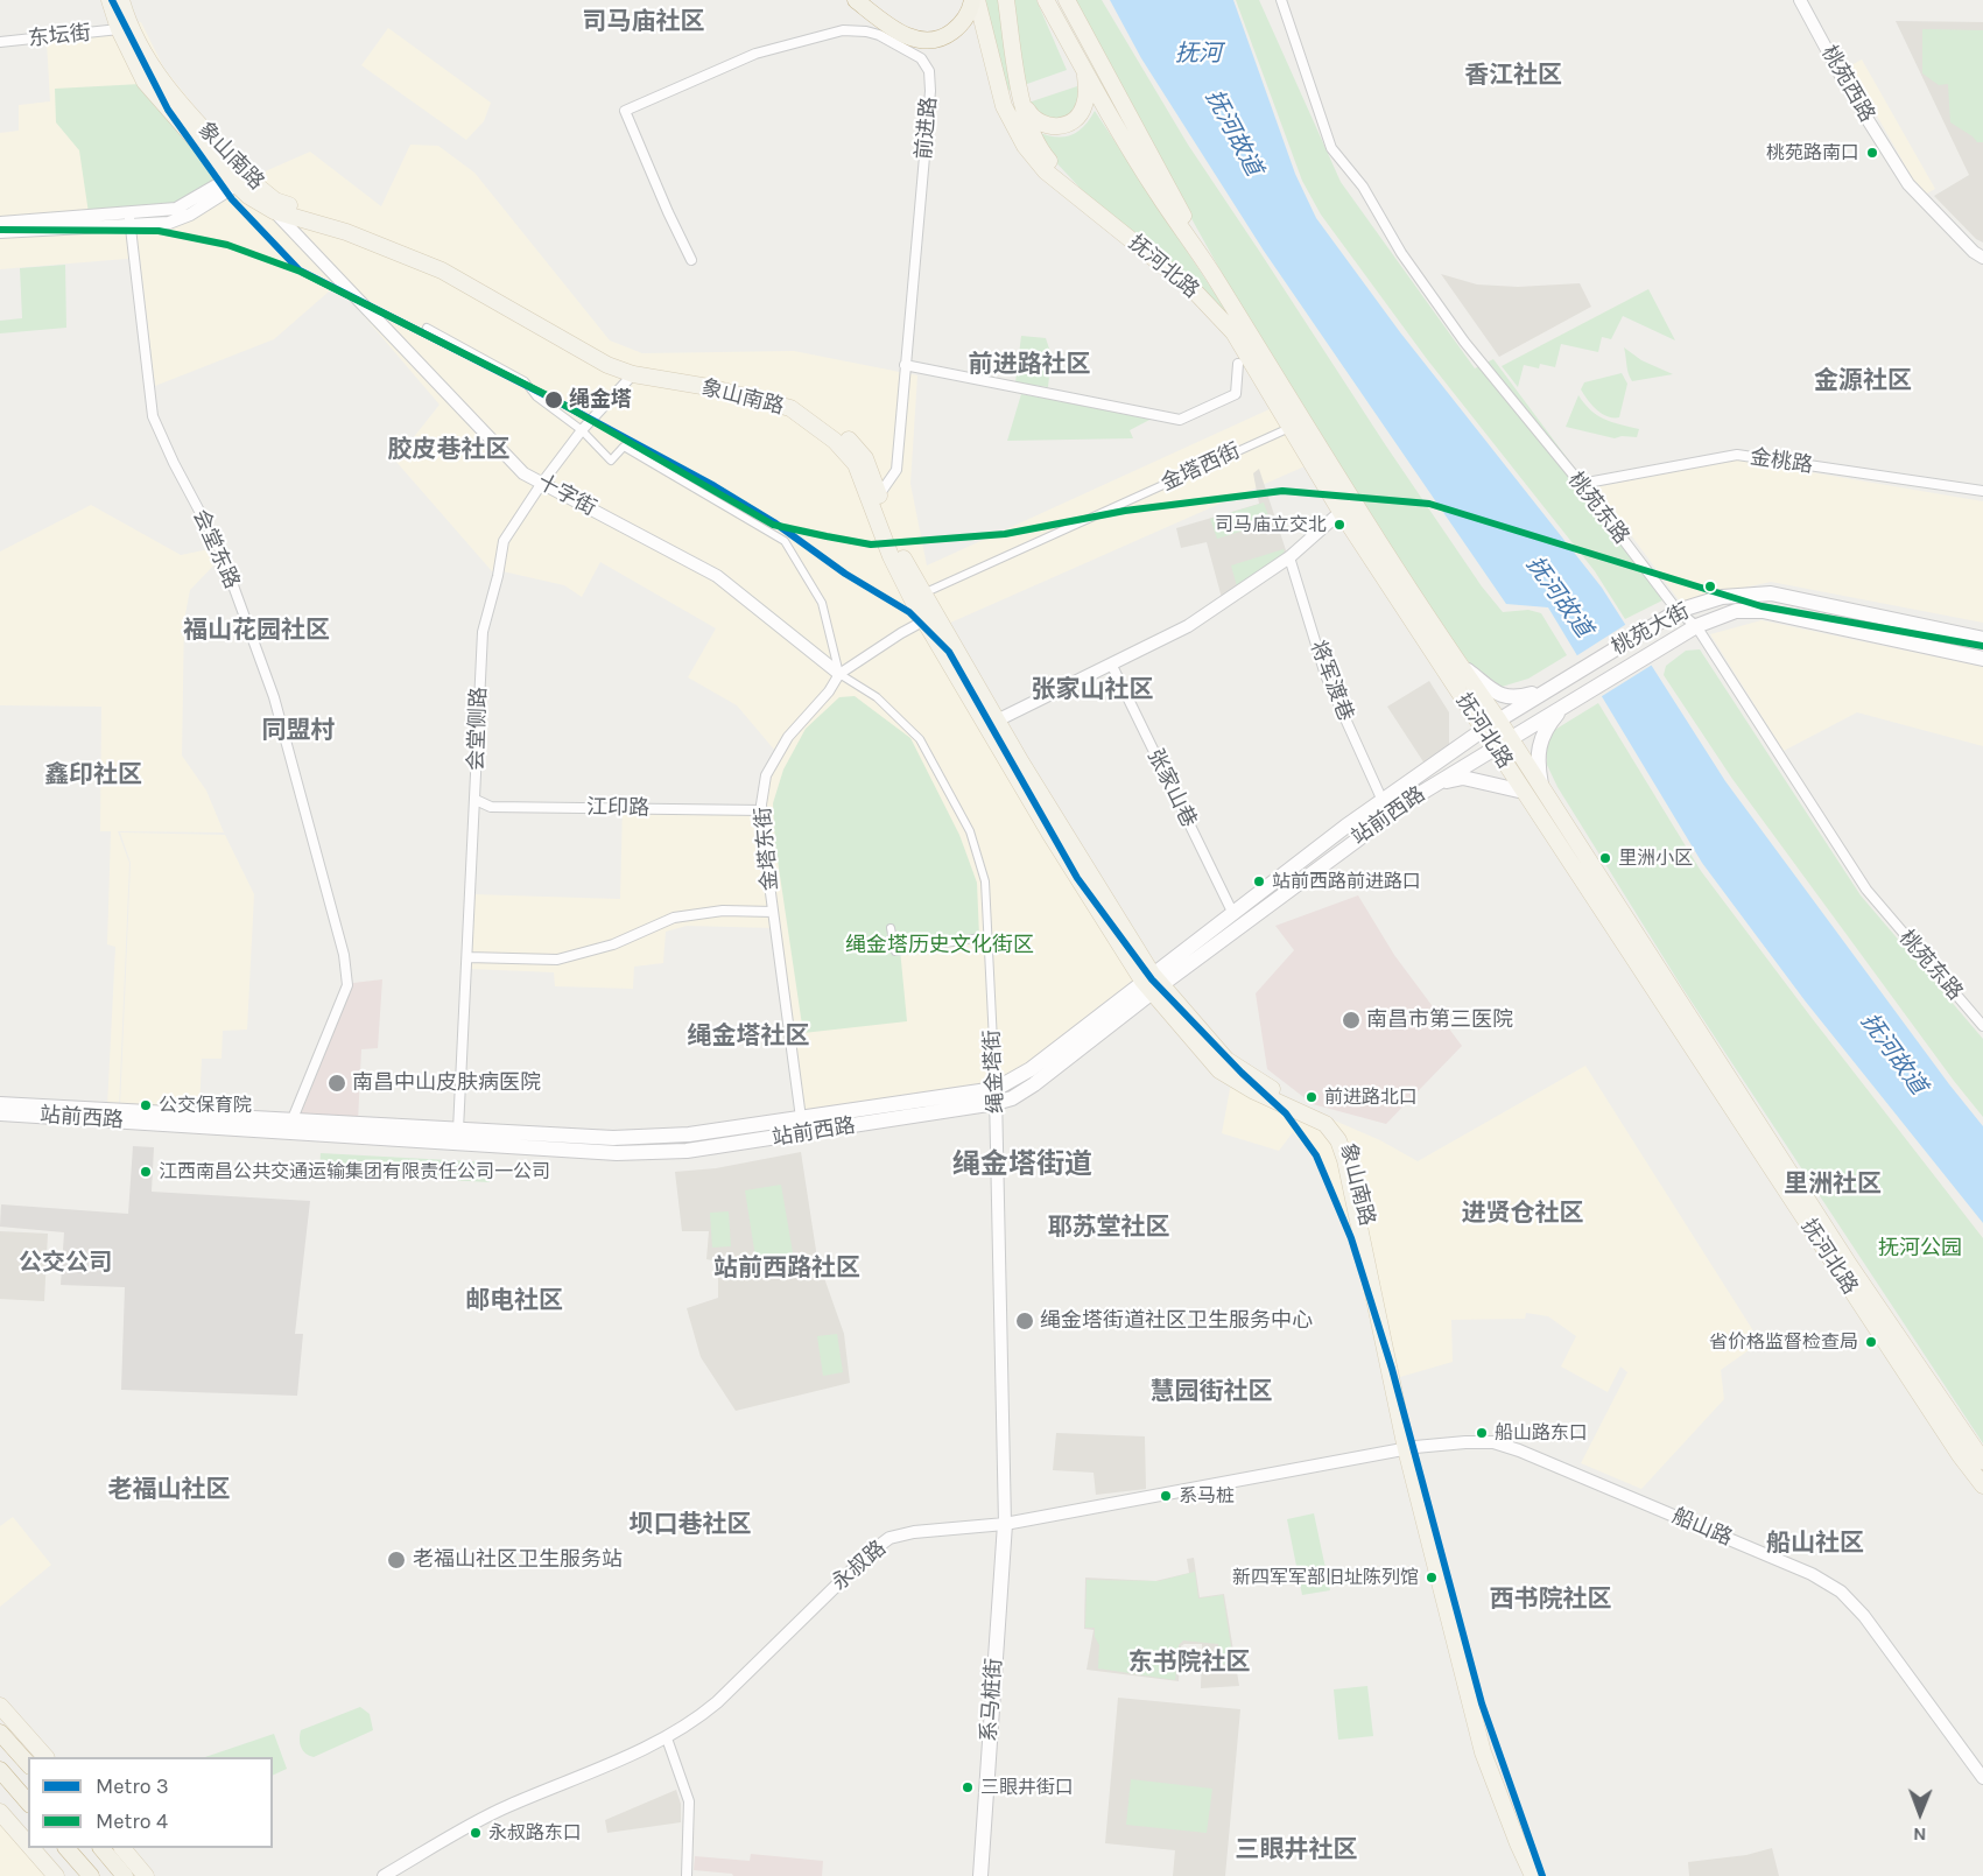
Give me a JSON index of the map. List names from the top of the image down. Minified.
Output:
{"streets":{"main road":["象山南路","抚河北路","桃苑大街","站前西路","系马桩街"],"street":["东坛街","桃苑西路","前进路","金桃路","金塔西街","十字街","桃苑东路","会堂东路","将军渡巷","会堂侧路","张家山巷","江印路","金塔东街","绳金塔街","船山路","永叔路"]},"crossings":[["东坛街","象山南路"],["前进路","象山南路"],["象山南路","金塔西街"],["象山南路","十字街"],["象山南路","会堂侧路"],["象山南路","站前西路"],["象山南路","金塔东街"],["象山南路","船山路"],["象山南路","永叔路"],["抚河北路","金塔西街"],["抚河北路","桃苑大街"],["抚河北路","站前西路"],["金桃路","桃苑东路"],["十字街","会堂侧路"],["十字街","金塔东街"],["十字街","绳金塔街"],["桃苑东路","桃苑大街"],["会堂东路","站前西路"],["桃苑大街","站前西路"],["将军渡巷","站前西路"],["会堂侧路","江印路"],["会堂侧路","站前西路"],["张家山巷","站前西路"],["江印路","金塔东街"],["站前西路","金塔东街"],["站前西路","绳金塔街"],["金塔东街","绳金塔街"],["绳金塔街","永叔路"],["绳金塔街","系马桩街"],["船山路","永叔路"],["永叔路","系马桩街"]],"districts":["司马庙社区","香江社区","前进路社区","金源社区","胶皮巷社区","福山花园社区","张家山社区","同盟村","鑫印社区","绳金塔社区","绳金塔街道","里洲社区","进贤仓社区","耶苏堂社区","公交公司","站前西路社区","邮电社区","慧园街社区","老福山社区","坝口巷社区","船山社区","西书院社区","东书院社区","三眼井社区"],"water":["抚河","抚河故道"],"parks":["绳金塔历史文化街区","抚河公园"],"places":["桃苑路南口","绳金塔","司马庙立交北","里洲小区","站前西路前进路口","南昌市第三医院","南昌中山皮肤病医院","前进路北口","公交保育院","江西南昌公共交通运输集团有限责任公司一公司","绳金塔街道社区卫生服务中心","省价格监督检查局","船山路东口","系马桩","老福山社区卫生服务站","新四军军部旧址陈列馆","三眼井街口","永叔路东口"],"lines":["metro line 3","metro line 4"],"legend":["Metro 3","Metro 4"],"north":"bottom"}
